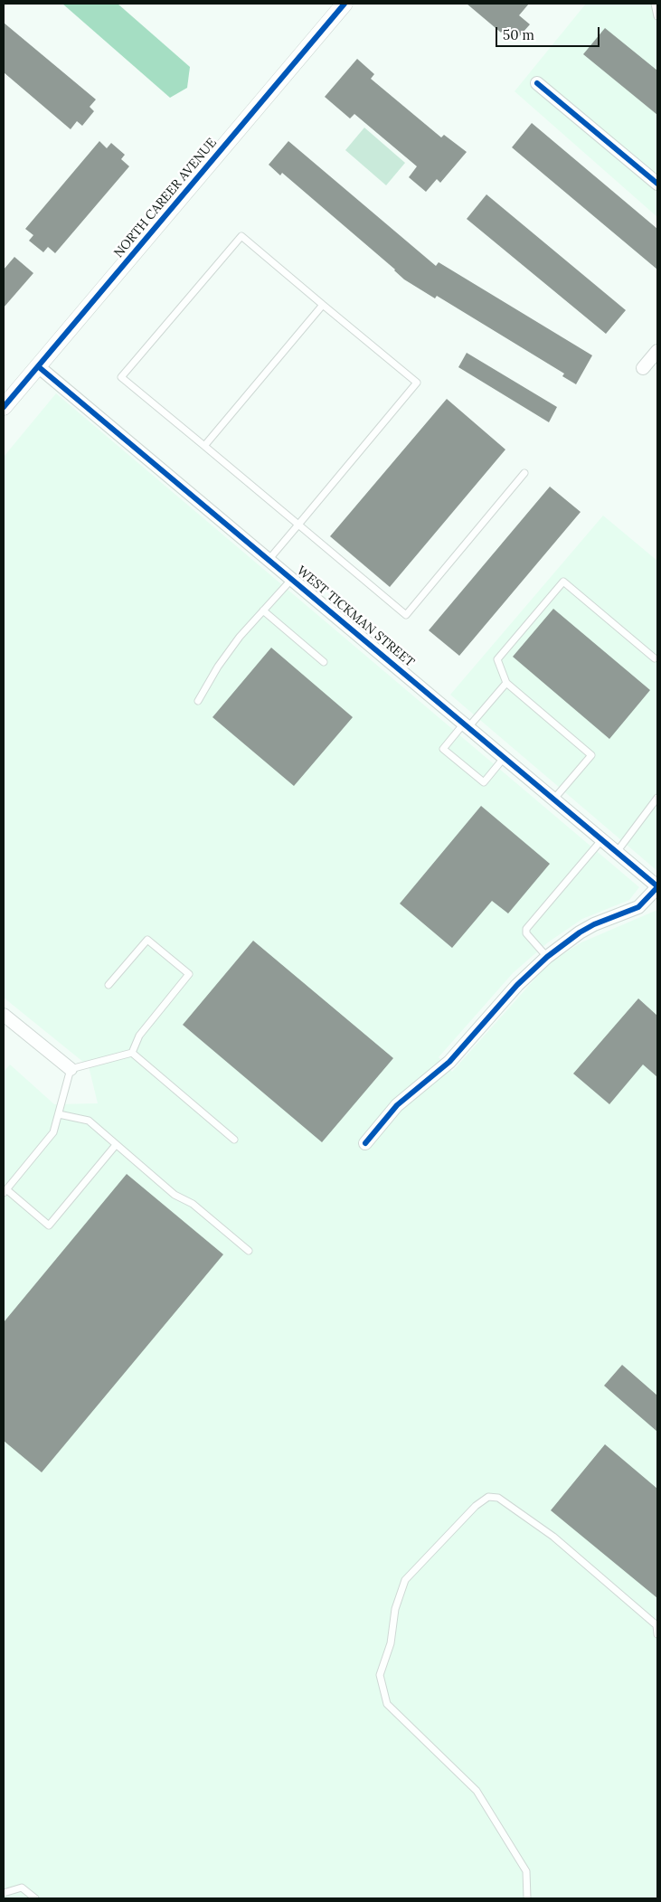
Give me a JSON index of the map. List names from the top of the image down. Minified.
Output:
{"streets":{"street":["NORTH CAREER AVENUE","WEST TICKMAN STREET"]},"crossings":[["NORTH CAREER AVENUE","WEST TICKMAN STREET"]],"scale_bar":"50 m"}
